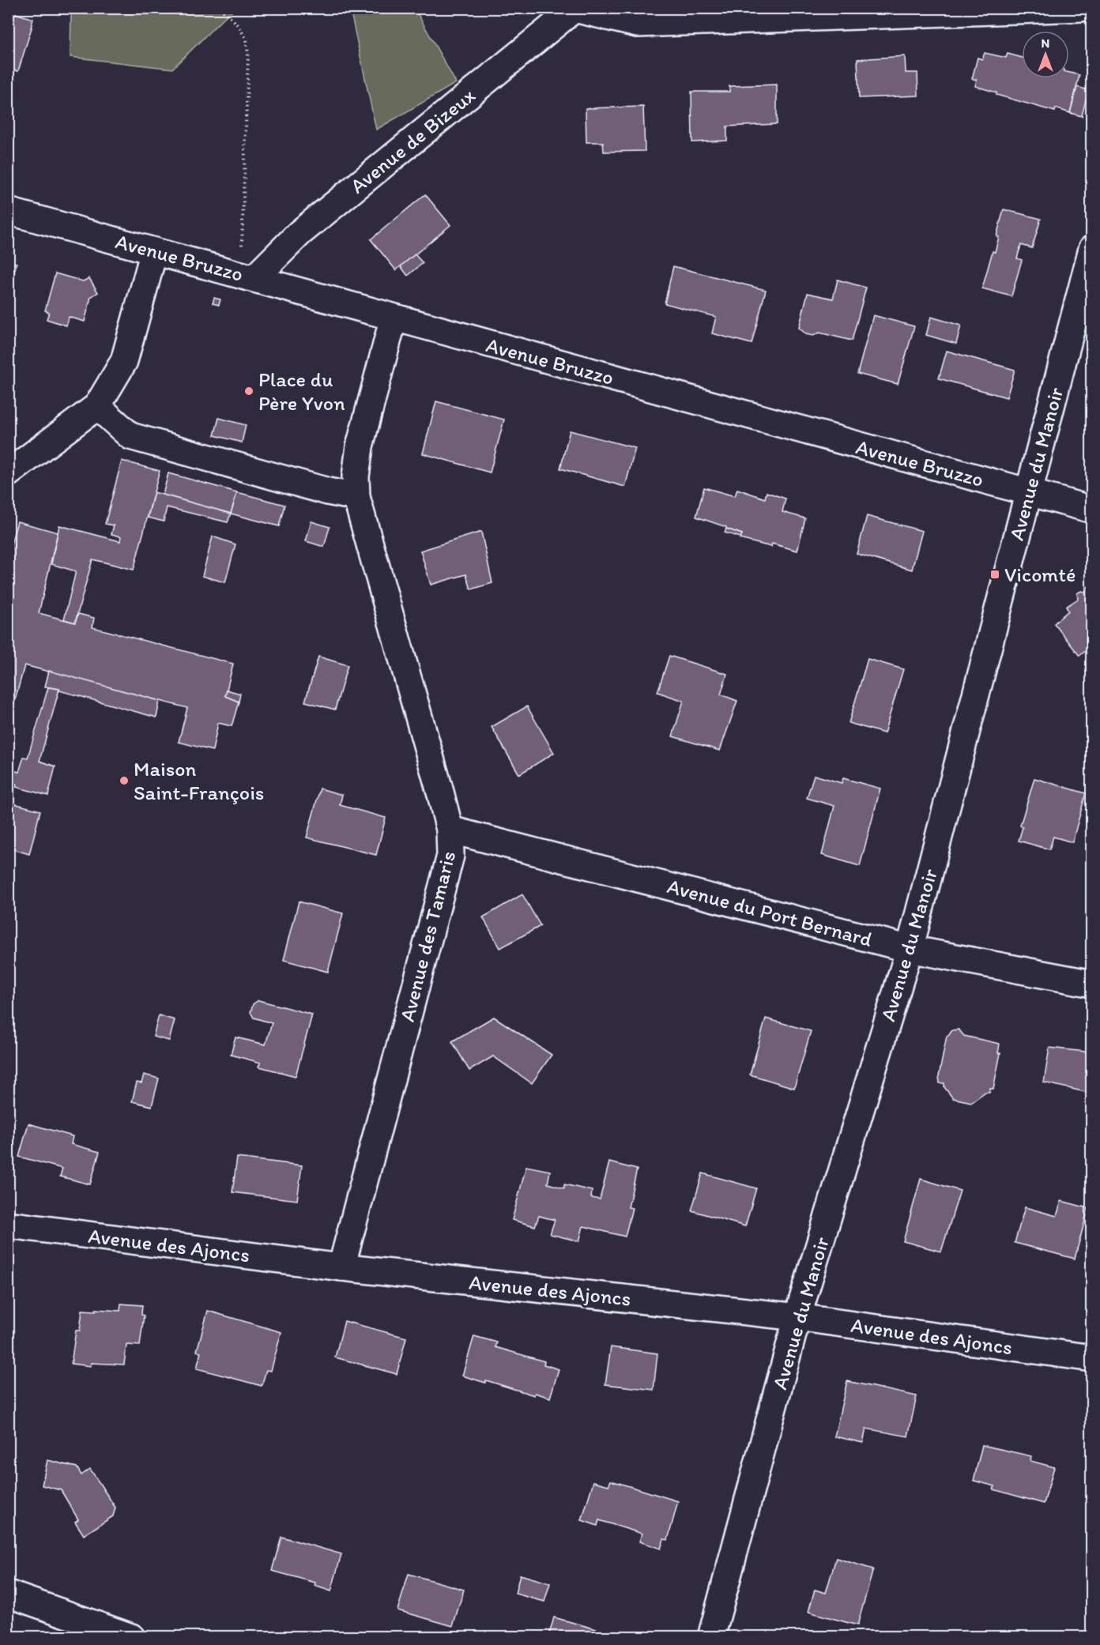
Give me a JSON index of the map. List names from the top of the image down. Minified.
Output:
{"streets":{"street":["Avenue de Bizeux","Avenue Bruzzo","Avenue du Manoir","Avenue du Port Bernard","Avenue des Tamaris","Avenue des Ajoncs"]},"crossings":[["Avenue de Bizeux","Avenue Bruzzo"],["Avenue Bruzzo","Avenue du Manoir"],["Avenue du Manoir","Avenue du Port Bernard"],["Avenue du Manoir","Avenue des Ajoncs"],["Avenue du Port Bernard","Avenue des Tamaris"],["Avenue des Tamaris","Avenue des Ajoncs"]],"places":{"other":["Place du Père Yvon","Maison Saint-François"],"transit":["Vicomté"]},"north":"top"}
